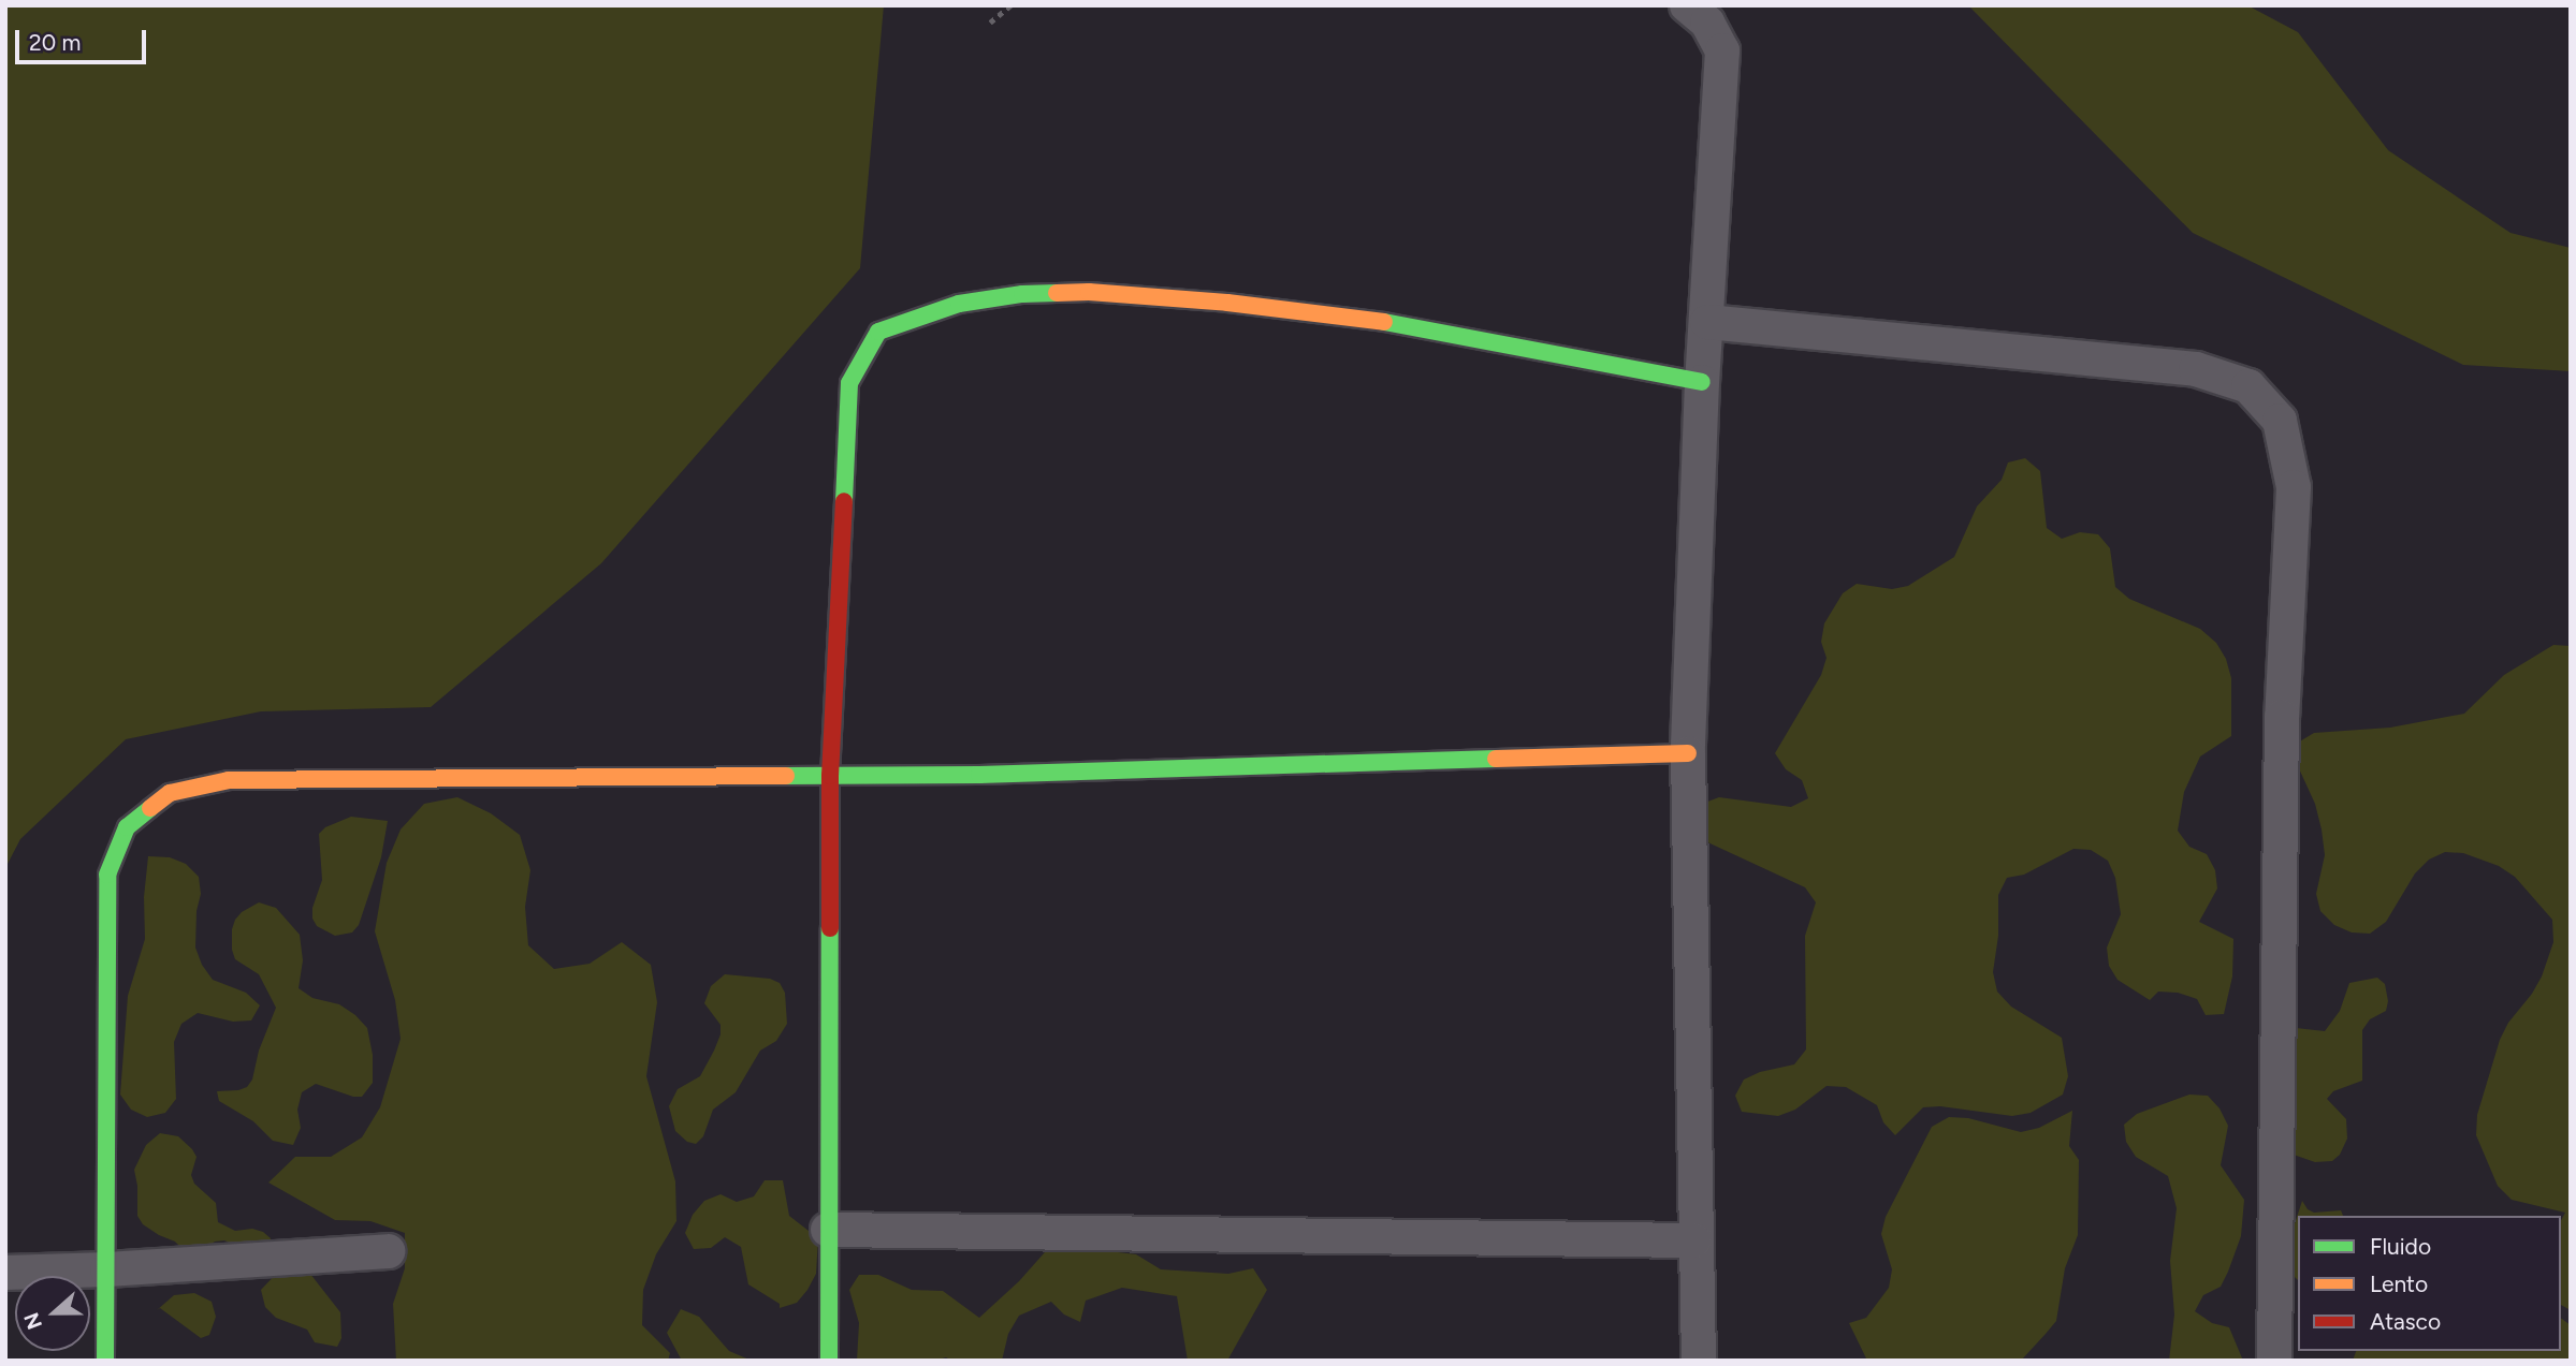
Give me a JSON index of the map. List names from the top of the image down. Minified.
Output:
{"legend":["Fluido","Lento","Atasco"],"scale_bar":"20 m","north":"left"}
